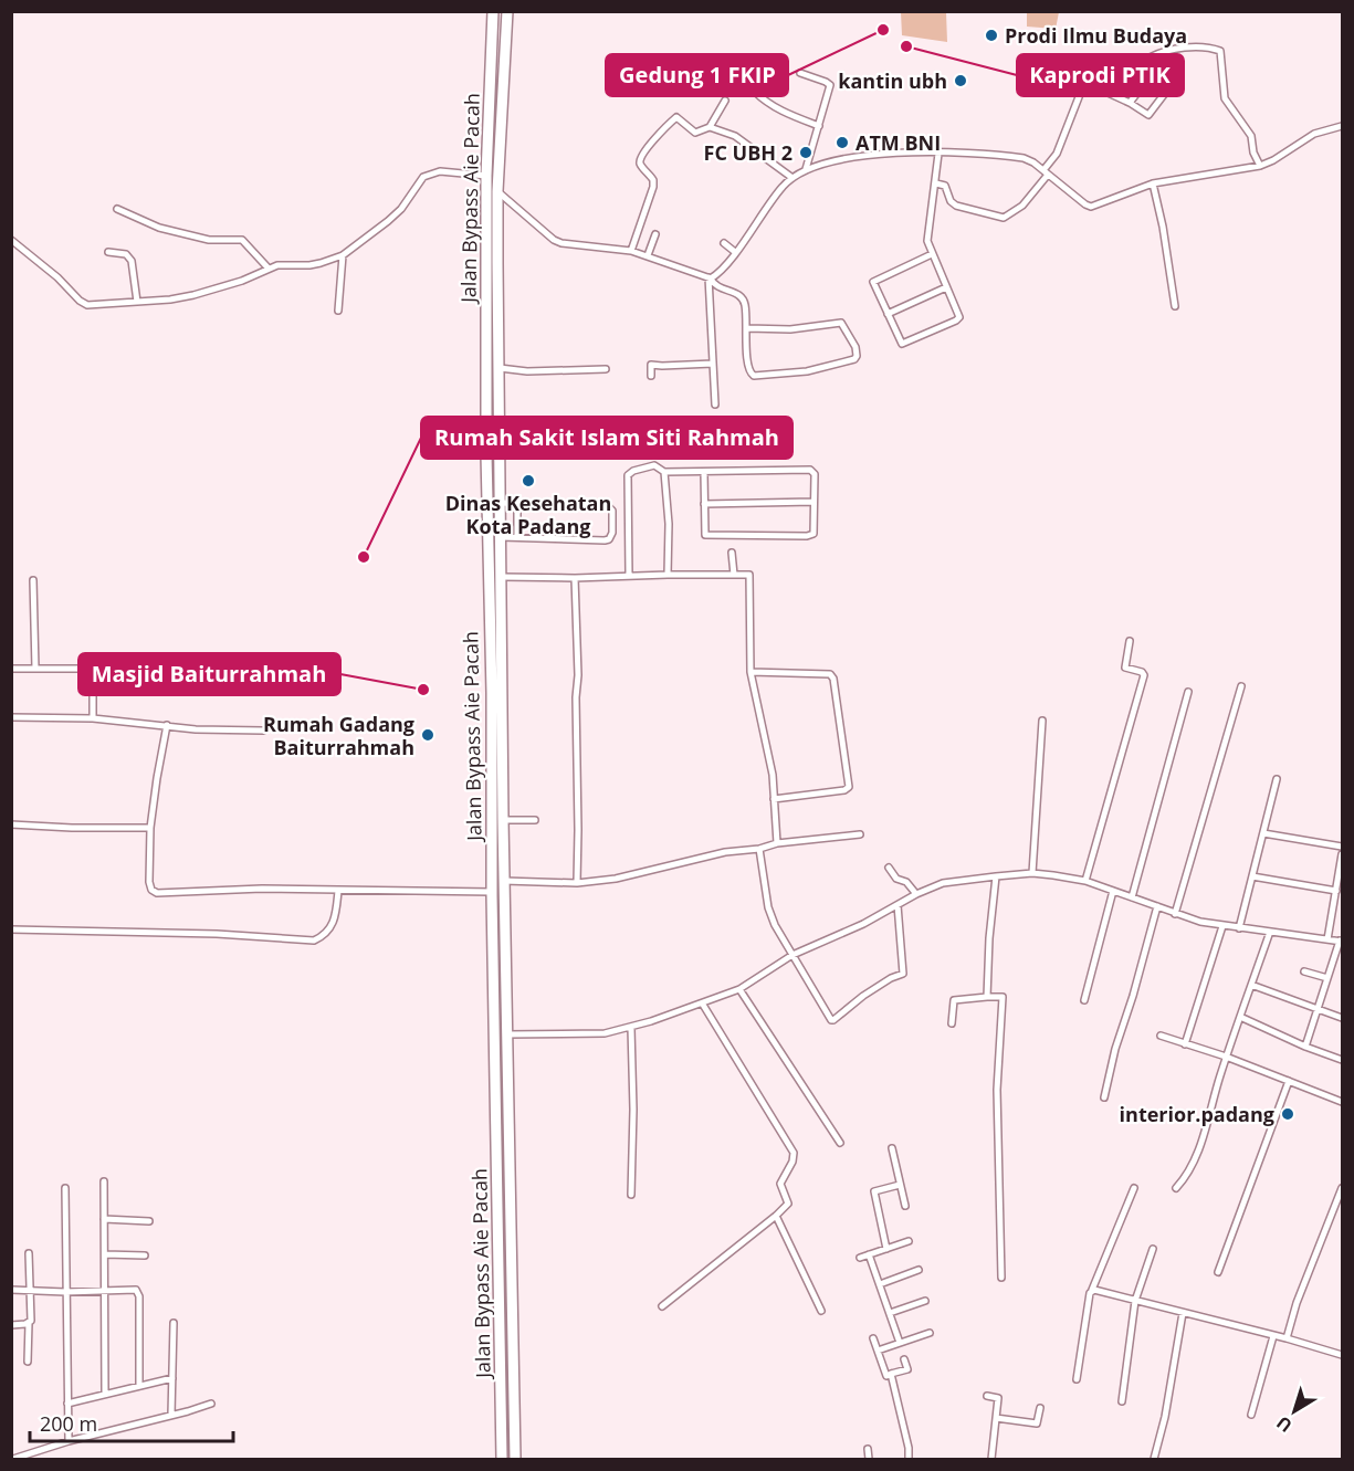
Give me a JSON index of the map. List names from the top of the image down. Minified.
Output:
{"streets":{"highway":["Jalan Bypass Aie Pacah"]},"places":["Gedung 1 FKIP","Prodi Ilmu Budaya","Kaprodi PTIK","kantin ubh","ATM BNI","FC UBH 2","Dinas Kesehatan Kota Padang","Rumah Sakit Islam Siti Rahmah","Masjid Baiturrahmah","Rumah Gadang Baiturrahmah","interior.padang"],"scale_bar":"200 m","north":"bottom left"}
